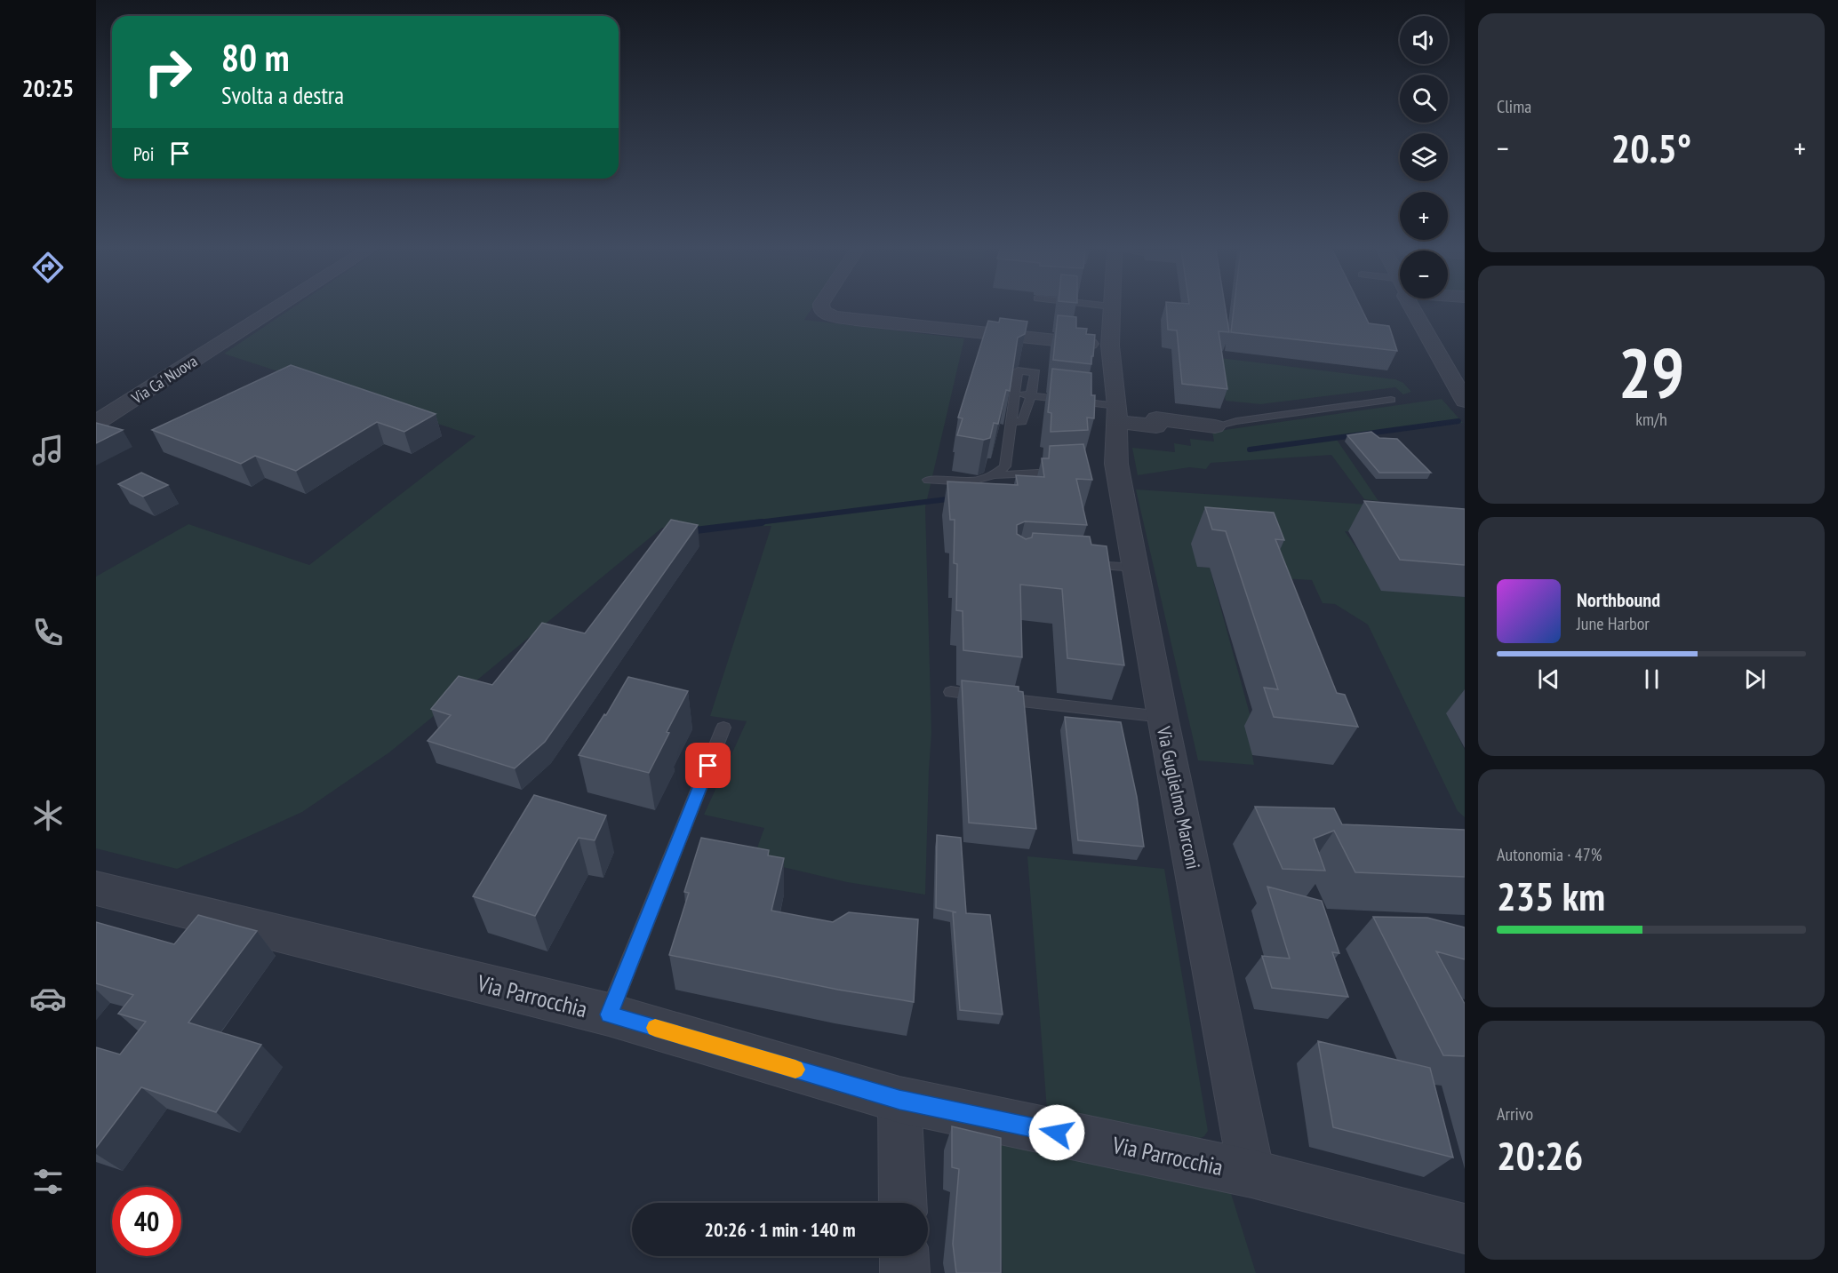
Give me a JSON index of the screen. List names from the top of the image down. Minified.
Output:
{"streets":{"street":["Via Ca' Nuova","Via Guglielmo Marconi","Via Parrocchia"]},"crossings":[["Via Guglielmo Marconi","Via Parrocchia"]],"page":{"tabs":"20:25","tile":["Clima",["29","km/h"],["Autonomia · 47%","235 km"],["Arrivo","20:26"]],"map_buttons":["+","−"],"turn":["80 m","Svolta a destra"],"heat":["−","20.5°","+"],"then":"Poi","song":["Northbound","June Harbor"],"limit":"40","trip":"20:26 · 1 min · 140 m"}}
